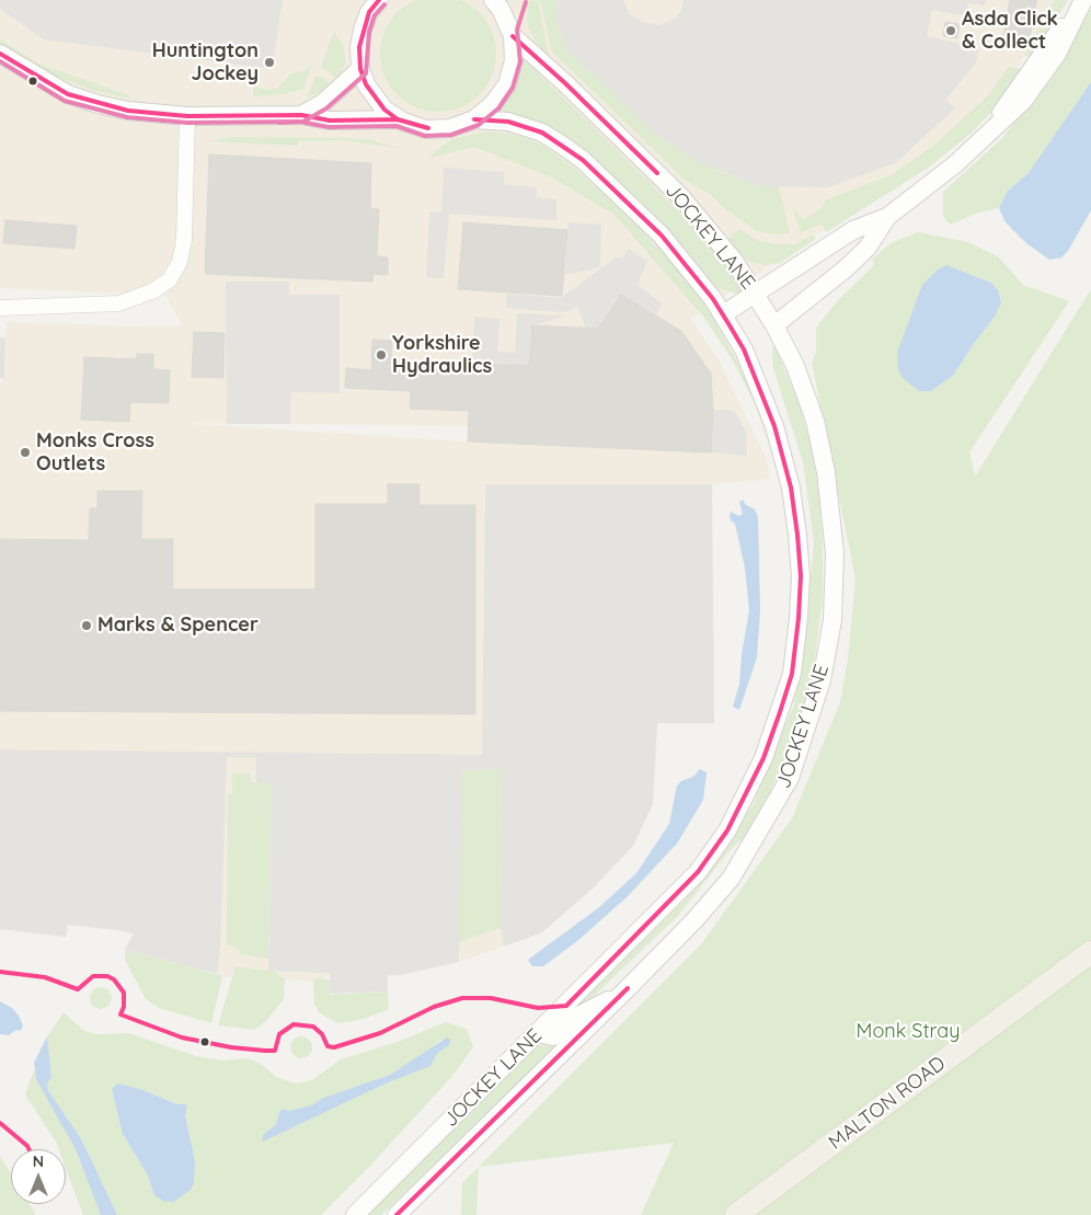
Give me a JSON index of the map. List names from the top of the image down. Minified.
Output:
{"streets":{"main road":["MALTON ROAD"],"street":["JOCKEY LANE"]},"parks":["Monk Stray"],"places":["Asda Click & Collect","Huntington Jockey","Yorkshire Hydraulics","Monks Cross Outlets","Marks & Spencer"],"north":"top"}
